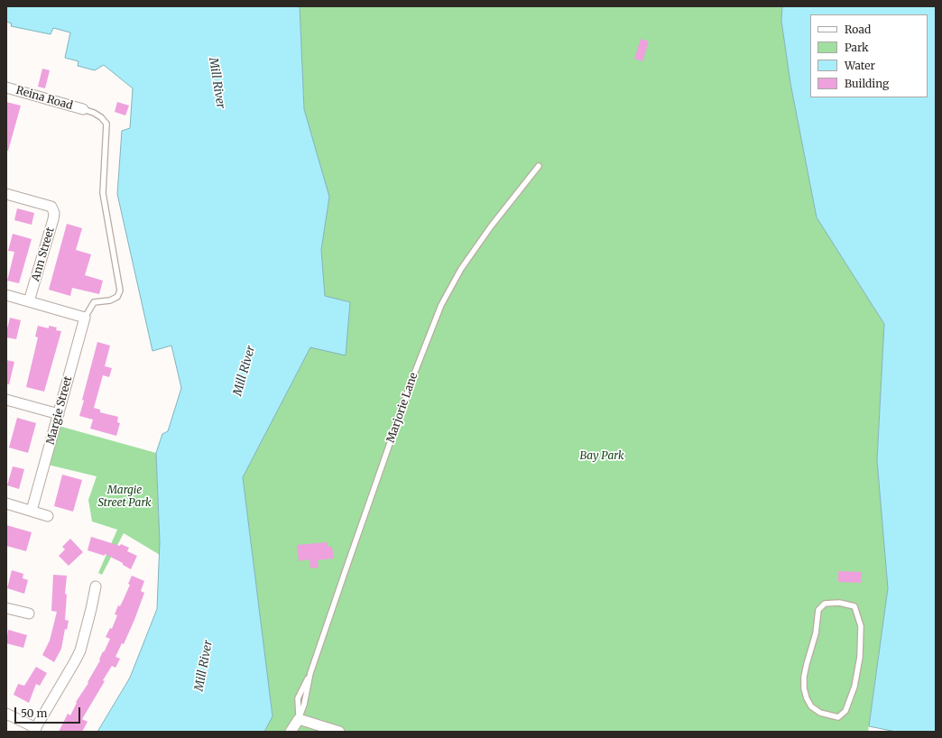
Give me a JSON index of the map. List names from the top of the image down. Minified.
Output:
{"streets":{"street":["Reina Road","Ann Street","Marjorie Lane","Margie Street"]},"water":["Mill River"],"parks":["Bay Park","Margie Street Park"],"legend":["Road","Park","Water","Building"],"scale_bar":"50 m"}
